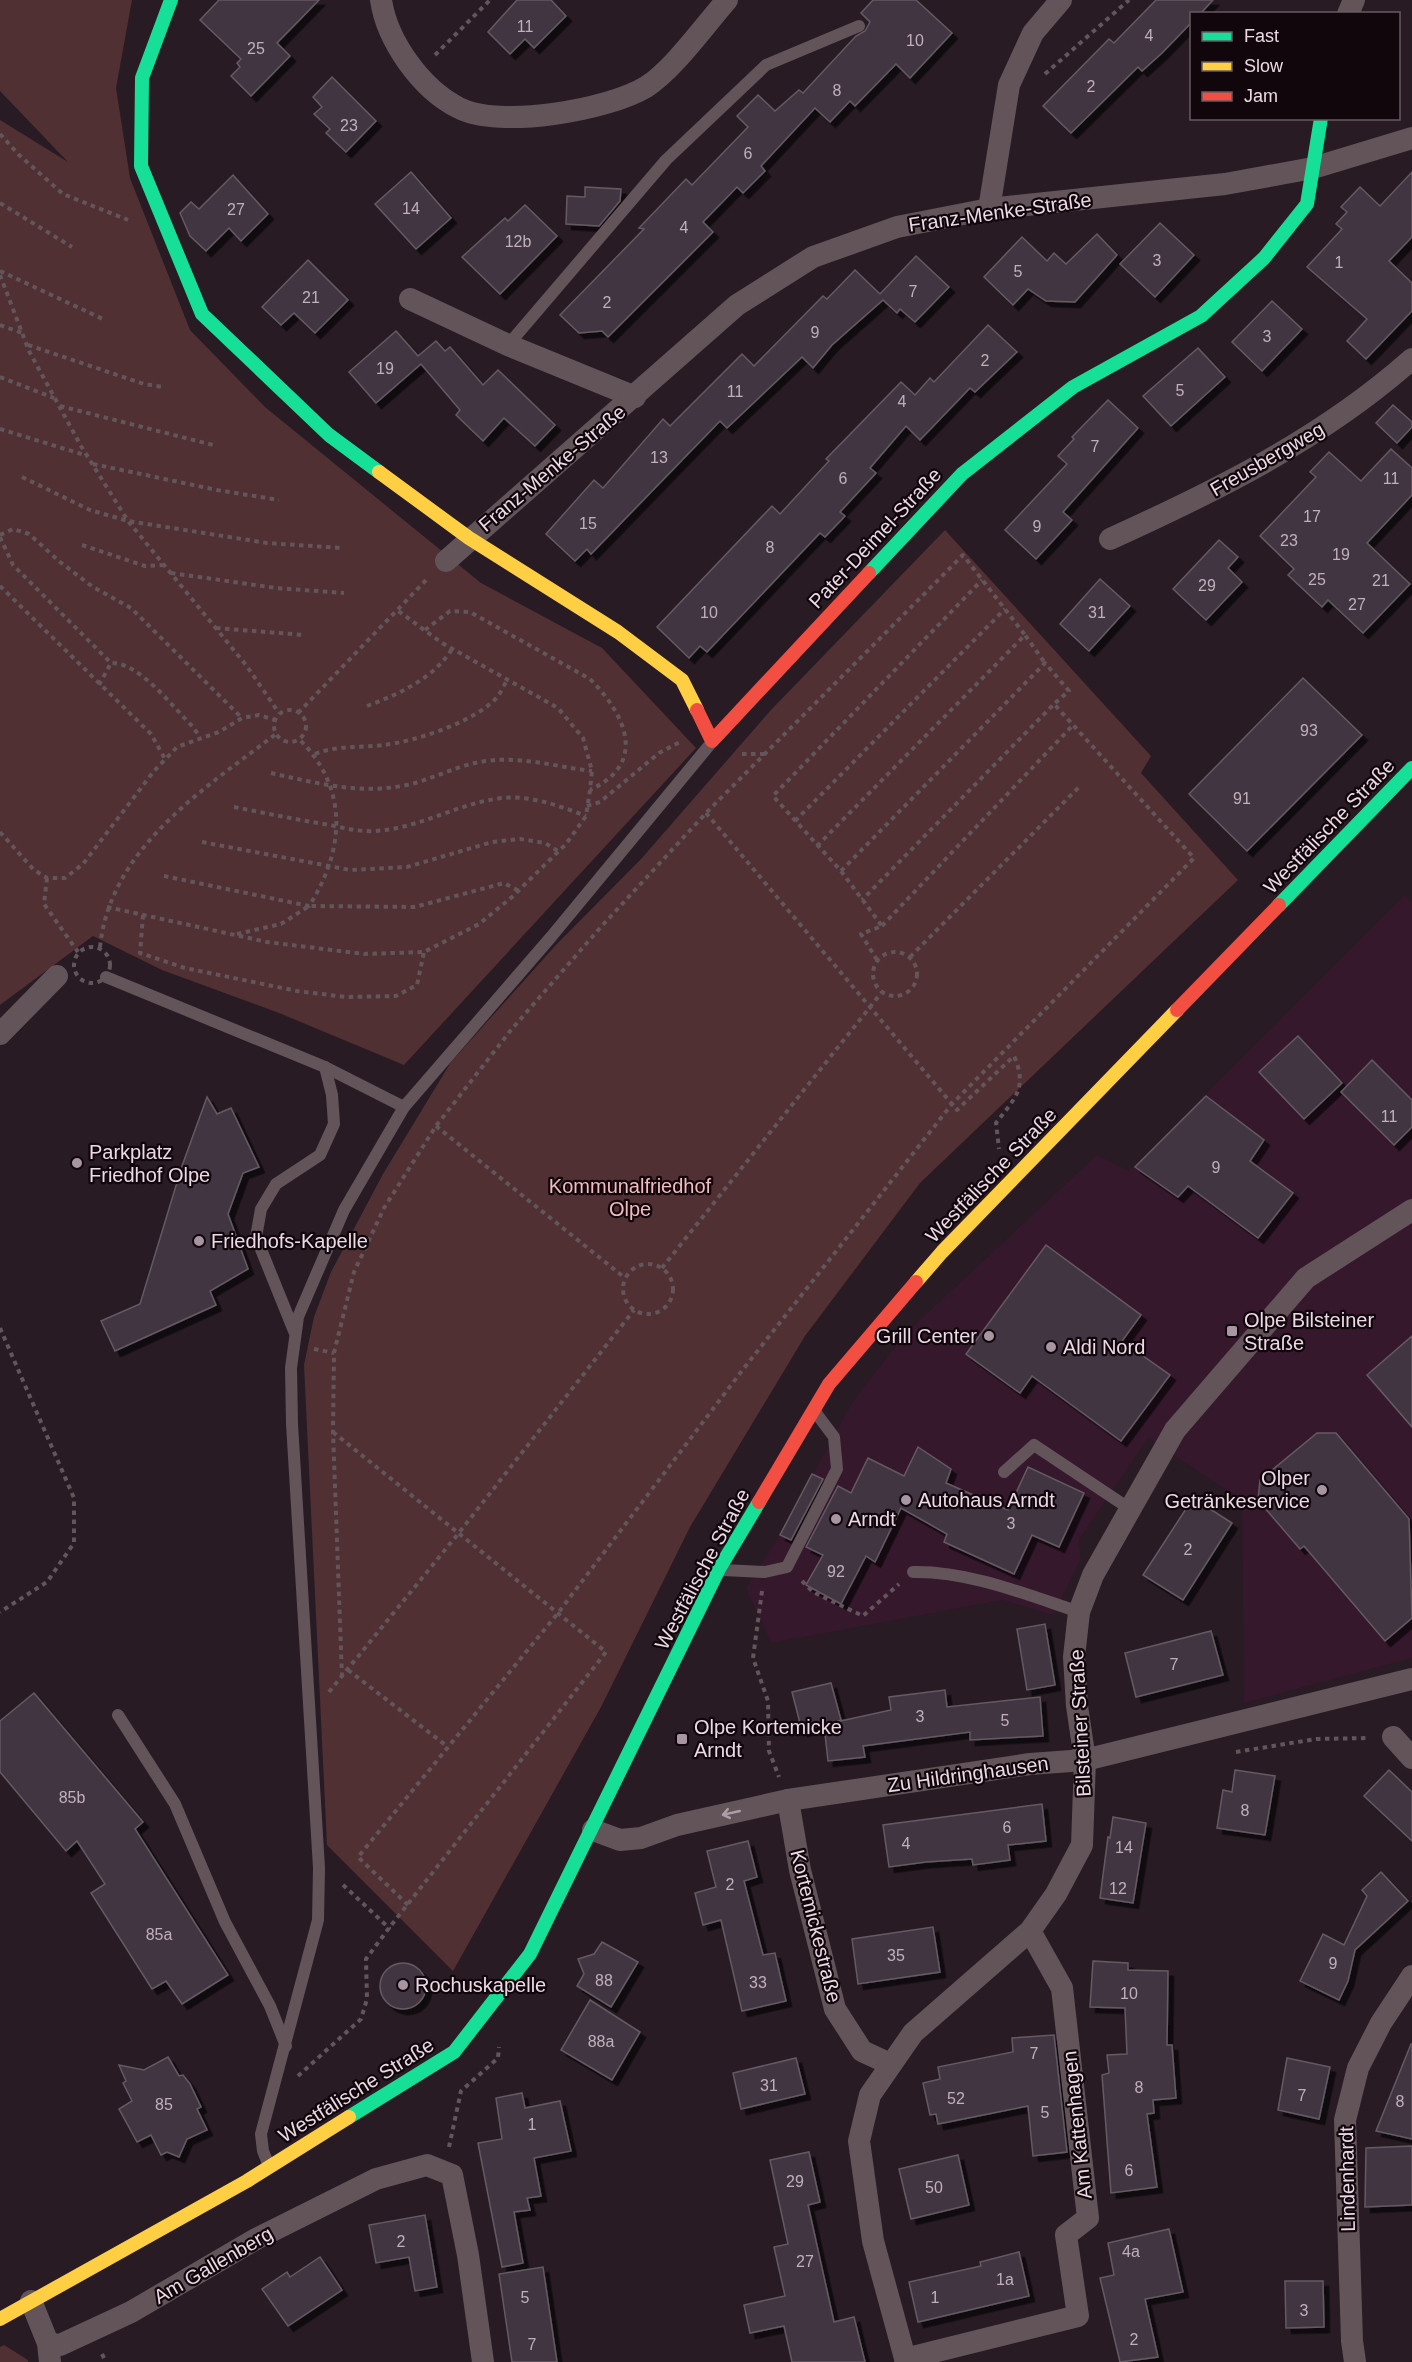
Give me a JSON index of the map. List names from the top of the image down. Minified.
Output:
{"streets":{"street":["Franz-Menke-Straße","Freusbergweg","Pater-Deimel-Straße","Westfälische Straße","Bilsteiner Straße","Zu Hildringhausen","Kortemickestraße","Am Kattenhagen","Lindenhardt","Am Gallenberg"]},"crossings":[["Franz-Menke-Straße","Pater-Deimel-Straße"],["Westfälische Straße","Zu Hildringhausen"],["Westfälische Straße","Am Gallenberg"],["Bilsteiner Straße","Zu Hildringhausen"],["Bilsteiner Straße","Kortemickestraße"],["Bilsteiner Straße","Am Kattenhagen"],["Zu Hildringhausen","Kortemickestraße"]],"parks":["Kommunalfriedhof Olpe"],"places":{"other":["Parkplatz Friedhof Olpe","Friedhofs-Kapelle","Grill Center","Aldi Nord","Olper Getränkeservice","Autohaus Arndt","Arndt","Rochuskapelle"],"transit":["Olpe Bilsteiner Straße","Olpe Kortemicke Arndt"]},"house_numbers":["11","4","10","25","2","8","23","6","14","27","4","12b","3","1","5","7","21","2","9","3","2","19","5","11","4","7","13","6","11","17","15","9","23","8","19","25","21","29","27","10","31","93","91","11","9","3","2","92","7","3","5","85b","8","6","4","14","2","12","85a","35","9","88","33","10","88a","7","31","8","7","52","8","85","5","1","6","29","50","2","4a","27","1a","5","1","3","2","7"],"legend":["Fast","Slow","Jam"]}
